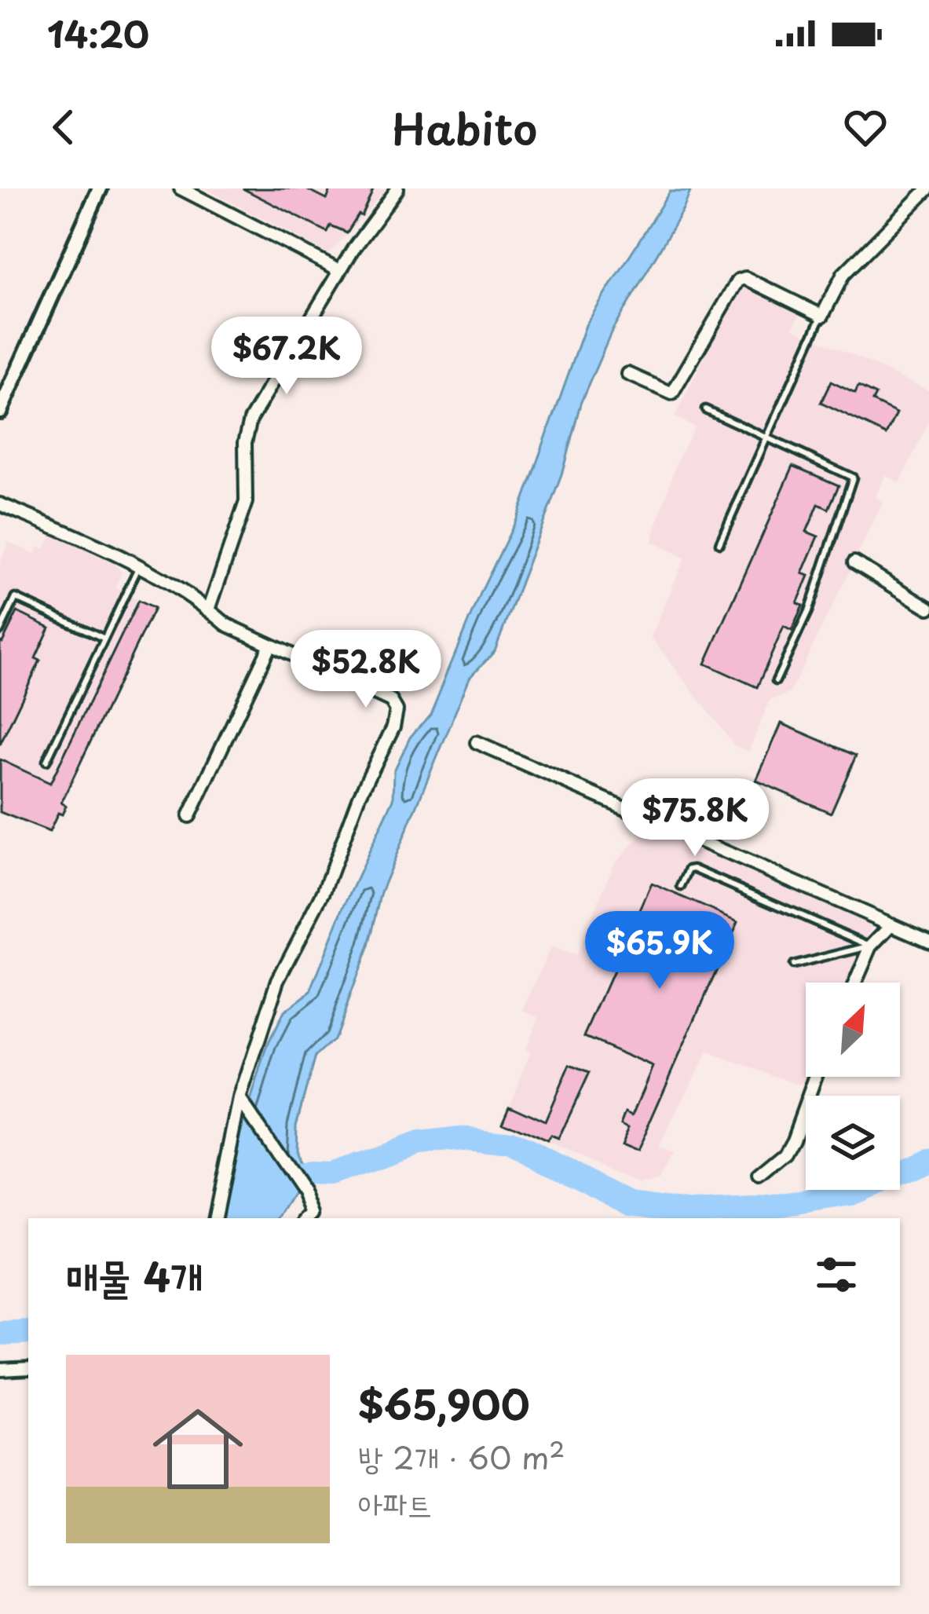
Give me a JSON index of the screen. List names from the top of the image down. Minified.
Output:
{"north":"top right","page":{"status":"14:20","header":"Habito","price":["$67.2K","$52.8K","$75.8K","$65.9K"],"heading":"매물 4개","list":[{"name":"$65,900","note":"방 2개 · 60 m² · 아파트"}]}}
